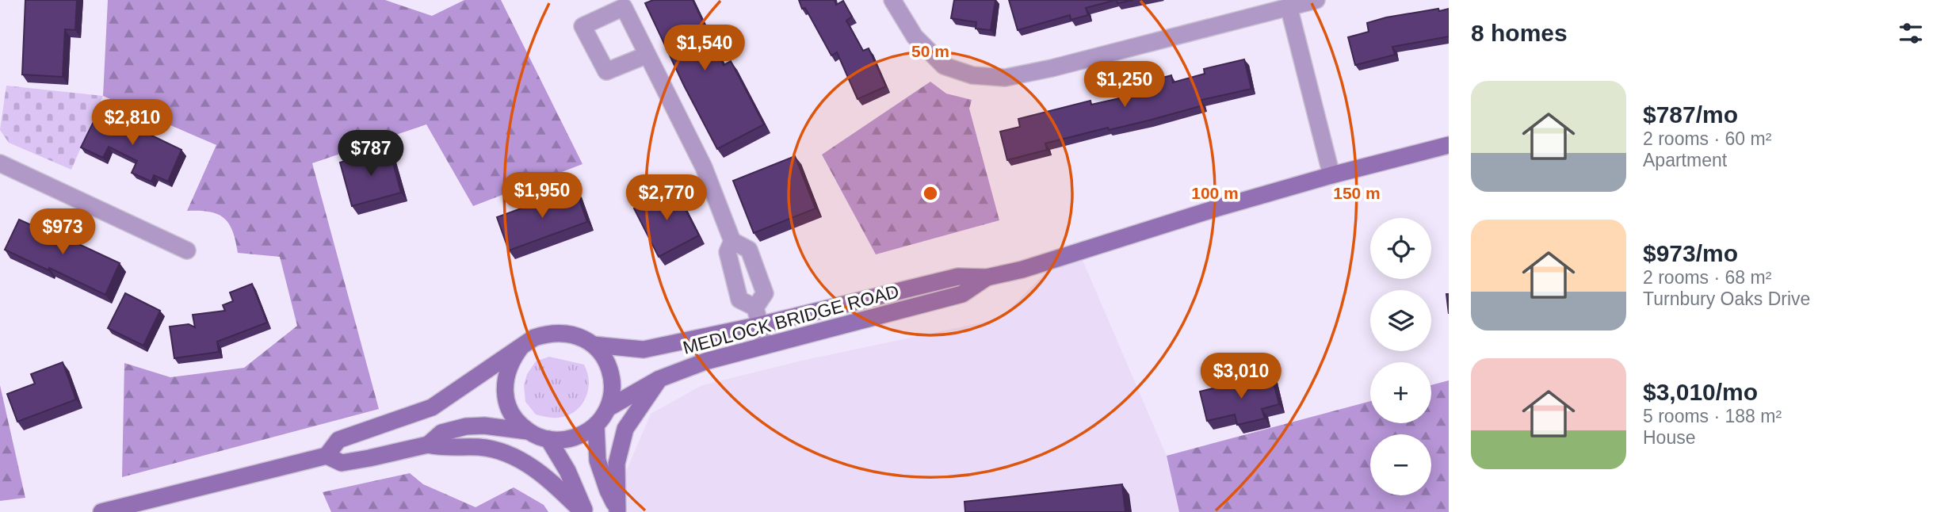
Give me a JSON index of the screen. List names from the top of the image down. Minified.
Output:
{"streets":{"main road":["MEDLOCK BRIDGE ROAD"]},"page":{"heading":"8 homes","price":["$1,540","$1,250","$2,810","$787","$1,950","$2,770","$973","$3,010"],"list":[{"name":"$787/mo","note":"2 rooms · 60 m² · Apartment"},{"name":"$973/mo","note":"2 rooms · 68 m² · Turnbury Oaks Drive"},{"name":"$3,010/mo","note":"5 rooms · 188 m² · House"}],"map_buttons":["+","−"]},"rings":["50 m","100 m","150 m"]}
